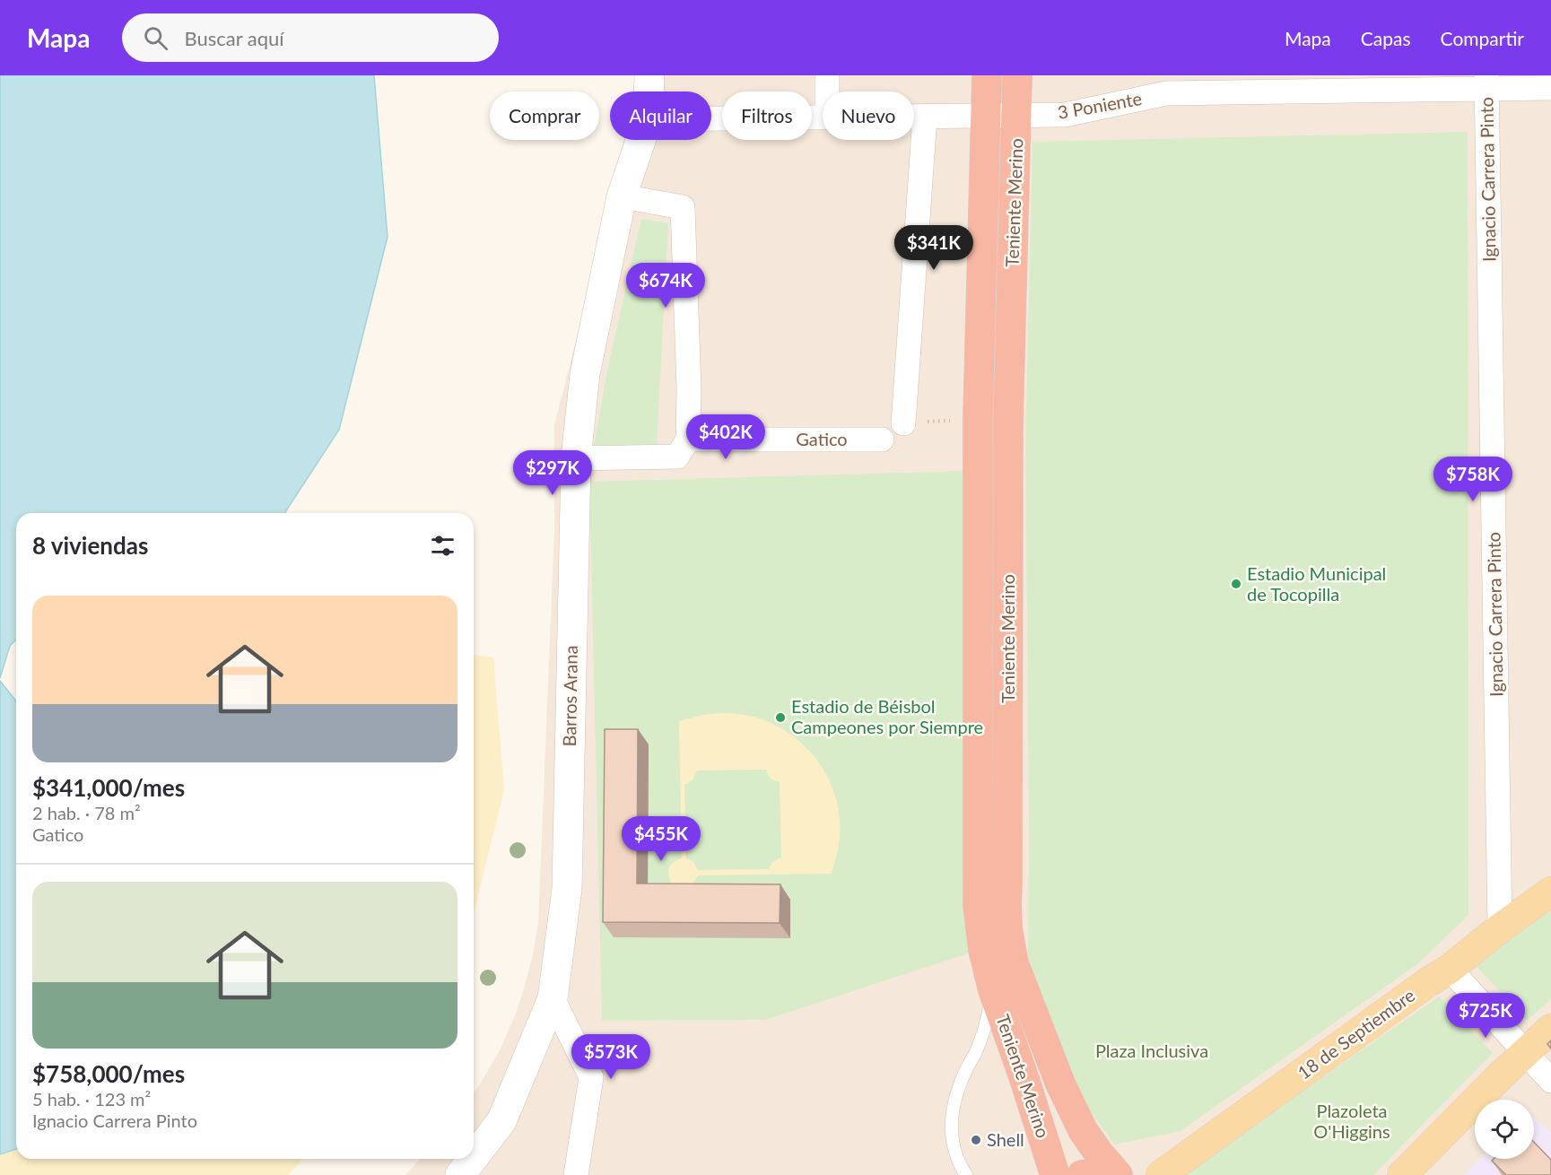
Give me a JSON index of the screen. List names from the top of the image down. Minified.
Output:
{"streets":{"highway":["Teniente Merino"],"main road":["18 de Septiembre"],"street":["3 Poniente","Ignacio Carrera Pinto","Gatico","Barros Arana"]},"crossings":[["3 Poniente","Ignacio Carrera Pinto"],["3 Poniente","Teniente Merino"],["Ignacio Carrera Pinto","18 de Septiembre"]],"parks":["Plaza Inclusiva","Plazoleta O'Higgins"],"places":["Estadio Municipal de Tocopilla","Estadio de Béisbol Campeones por Siempre","Shell"],"page":{"header":"Mapa","search":"Buscar aquí","nav":["Mapa","Capas","Compartir"],"chip":["Comprar","Alquilar","Filtros","Nuevo"],"price":["$341K","$674K","$402K","$297K","$758K","$455K","$725K","$573K"],"heading":"8 viviendas","list":[{"name":"$341,000/mes","note":"2 hab. · 78 m² · Gatico"},{"name":"$758,000/mes","note":"5 hab. · 123 m² · Ignacio Carrera Pinto"}]}}
